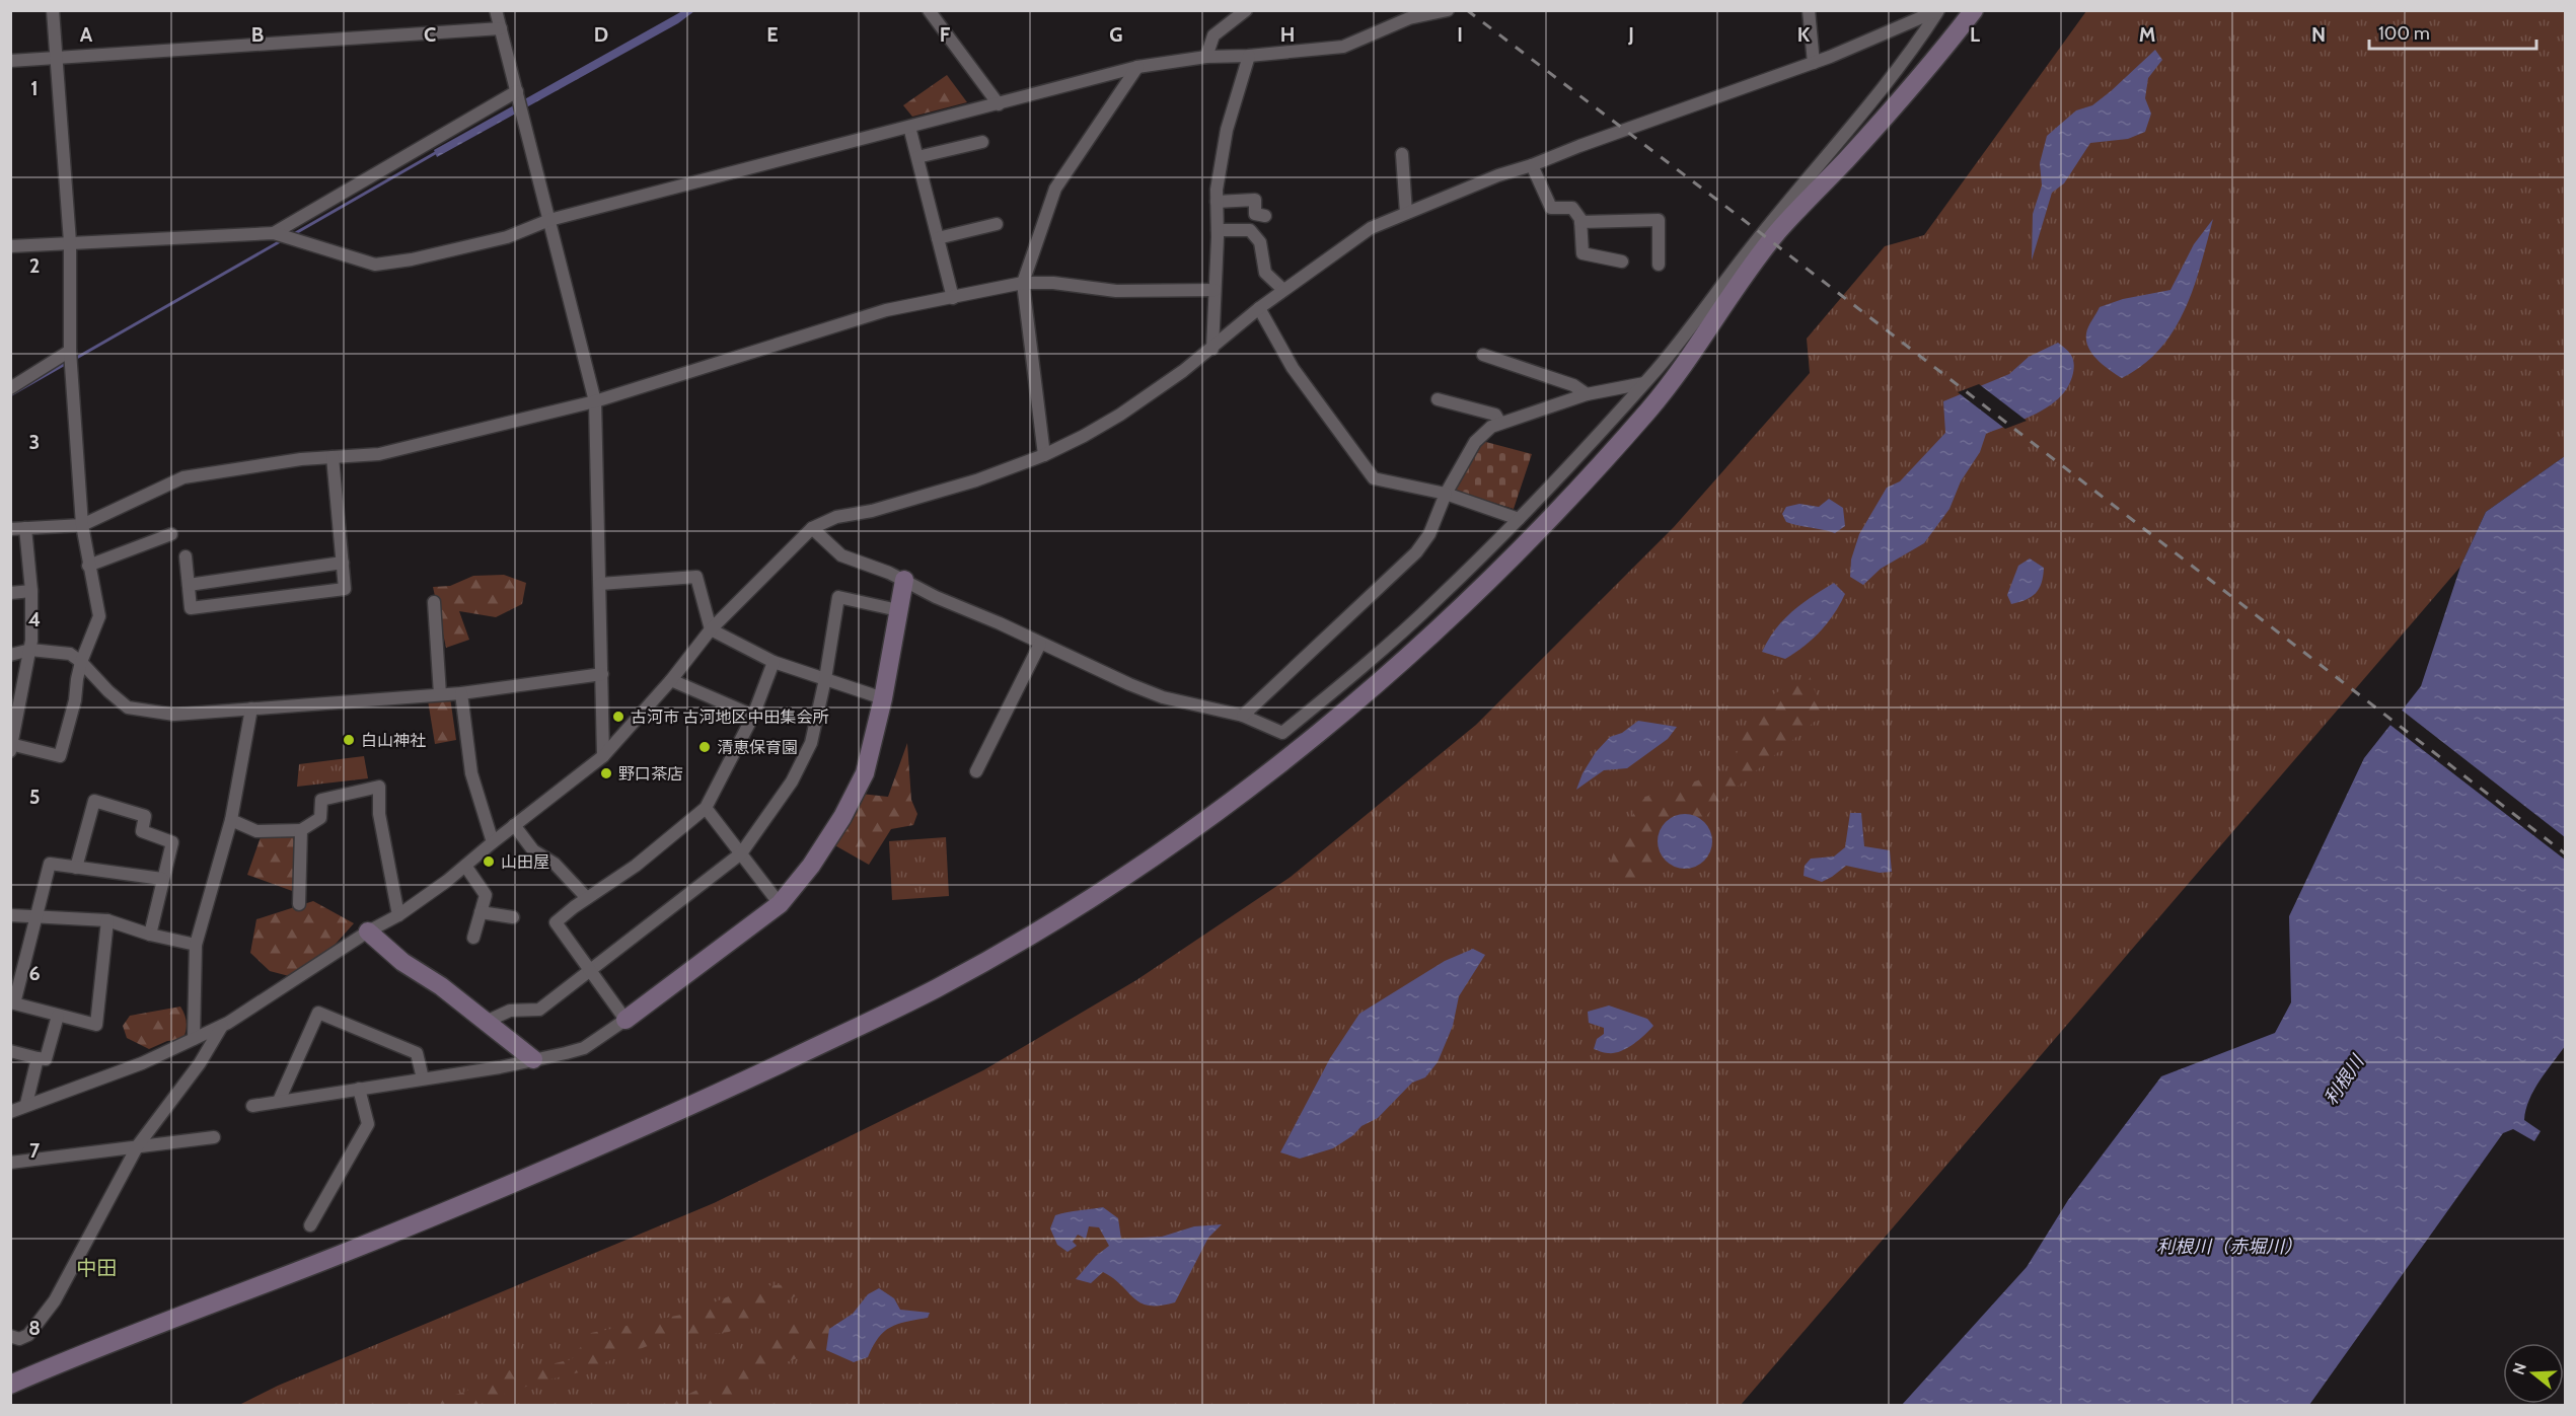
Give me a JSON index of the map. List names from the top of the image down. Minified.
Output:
{"districts":["中田"],"water":["利根川","利根川（赤堀川）"],"places":["古河市 古河地区中田集会所","白山神社","清恵保育園","野口茶店","山田屋"],"scale_bar":"100 m","north":"left","grid":{"columns":["A","B","C","D","E","F","G","H","I","J","K","L","M","N"],"rows":["1","2","3","4","5","6","7","8"]}}
